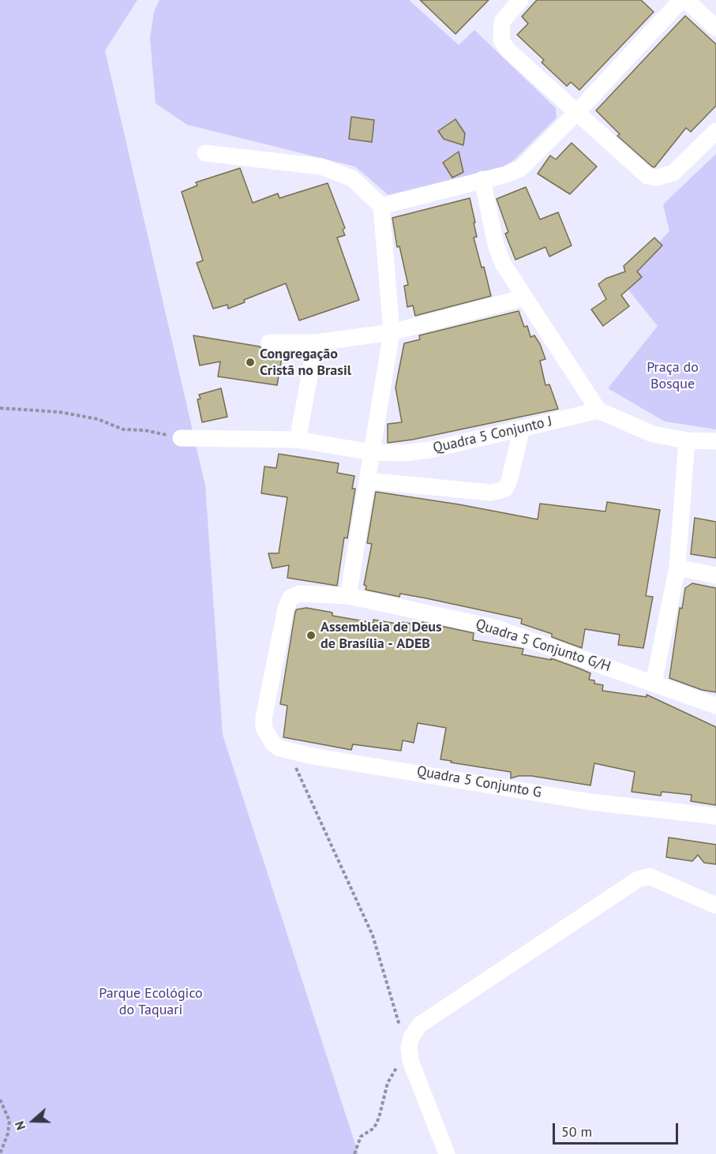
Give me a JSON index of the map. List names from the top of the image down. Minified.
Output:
{"streets":{"street":["Quadra 5 Conjunto J","Quadra 5 Conjunto G/H","Quadra 5 Conjunto G"]},"crossings":[["Quadra 5 Conjunto G/H","Quadra 5 Conjunto G"]],"parks":["Praça do Bosque","Parque Ecológico do Taquari"],"places":["Congregação Cristã no Brasil","Assembleia de Deus de Brasília - ADEB"],"scale_bar":"50 m","north":"left"}
